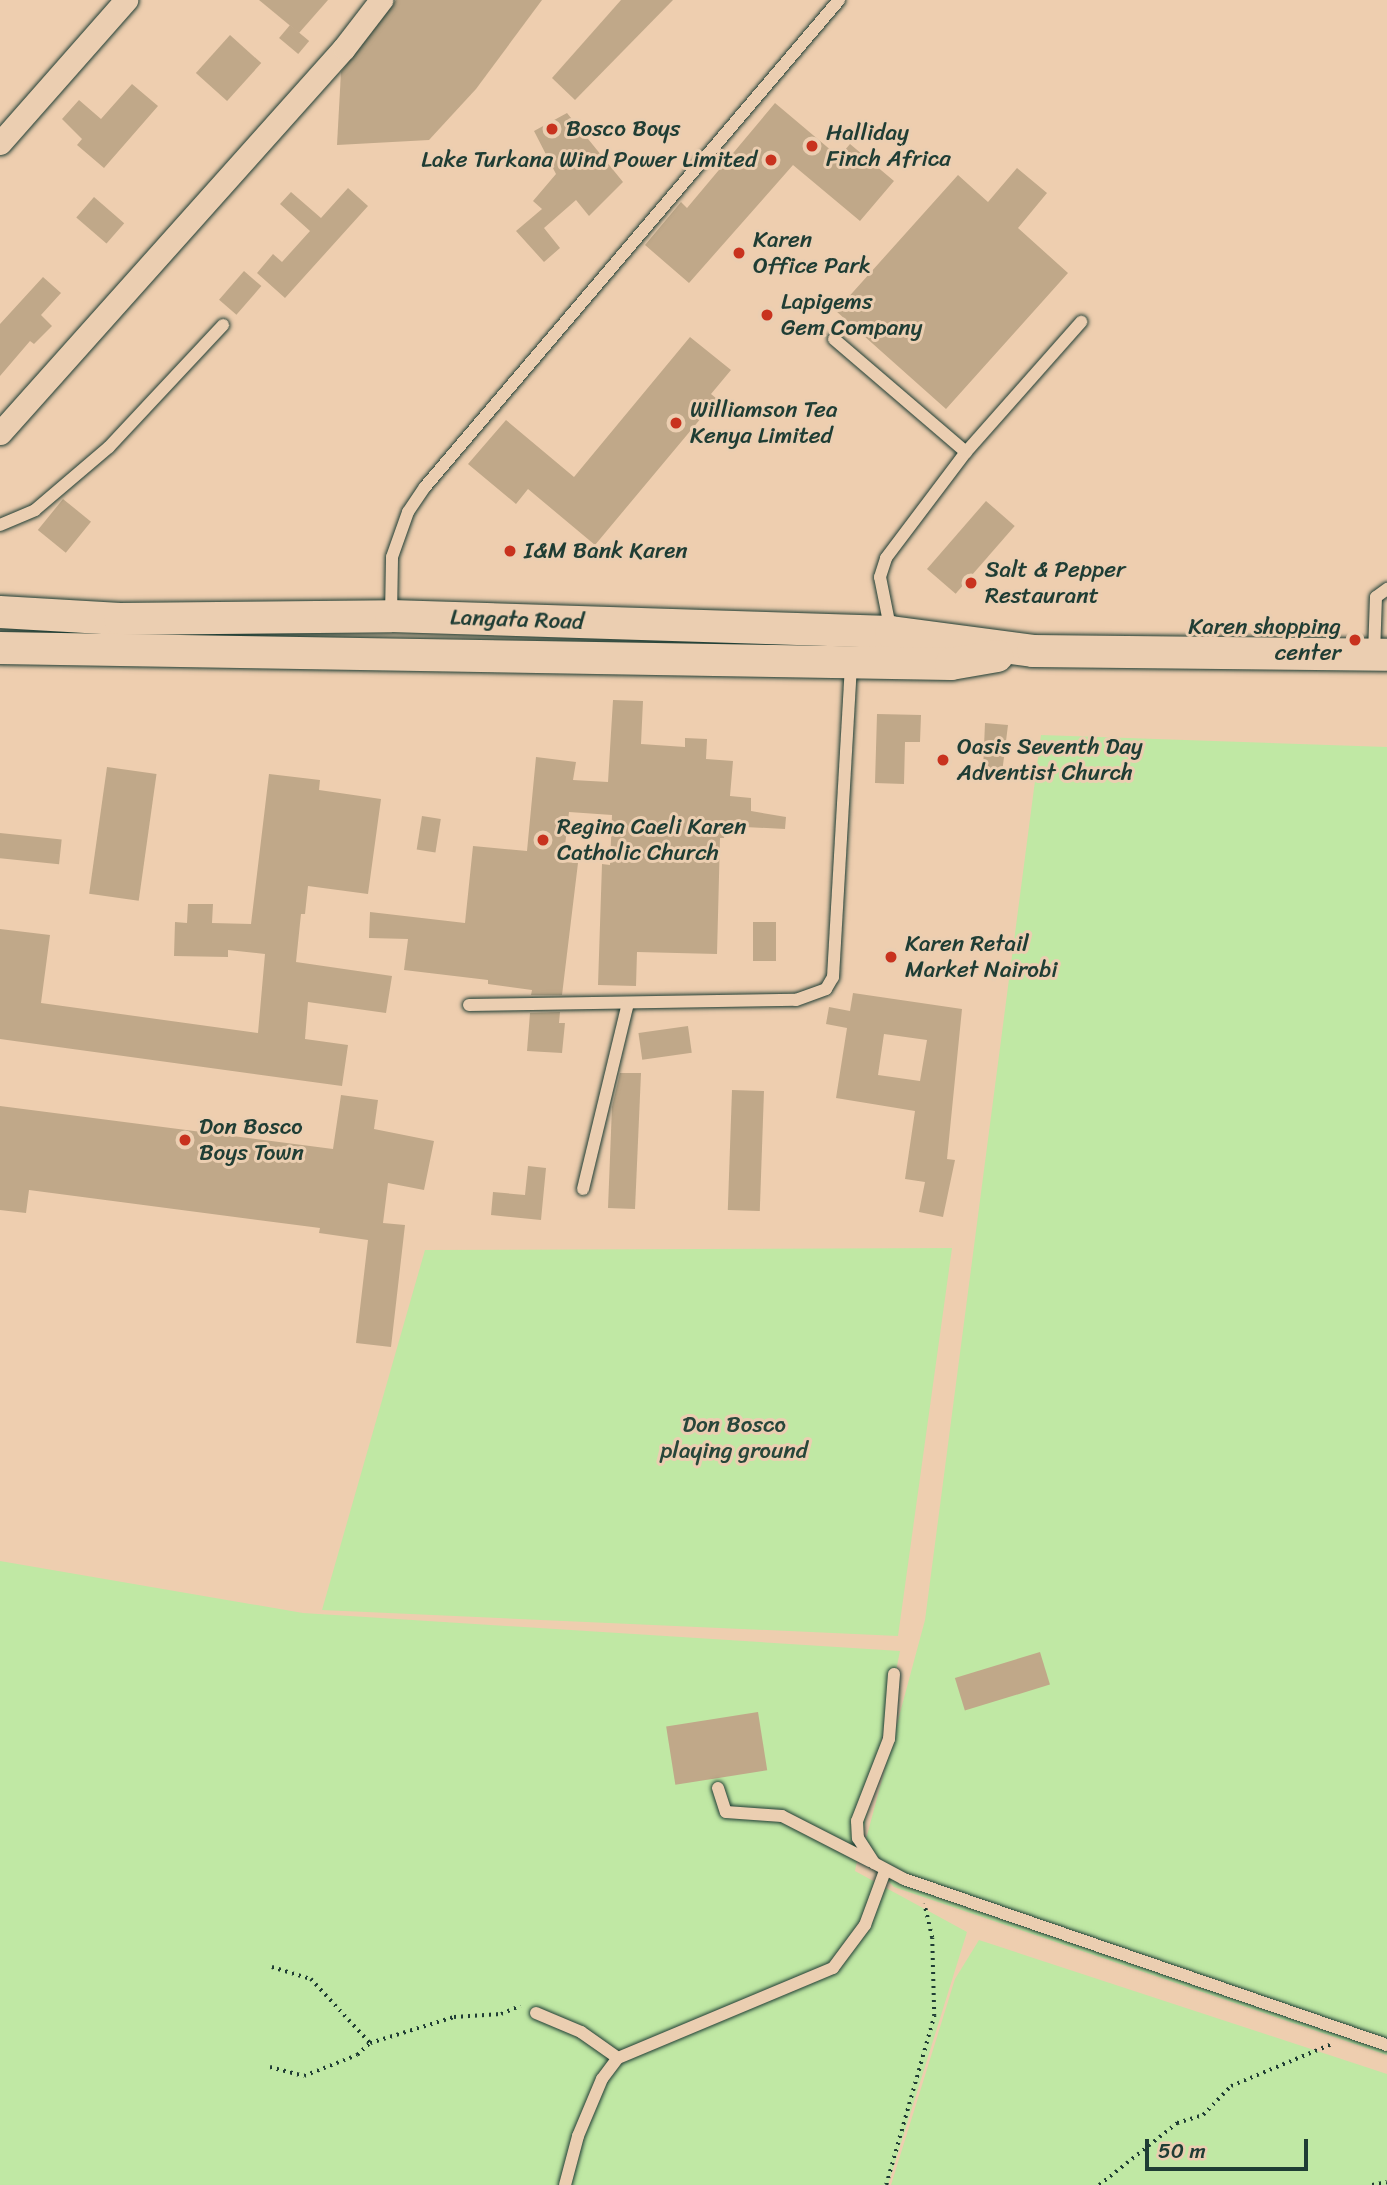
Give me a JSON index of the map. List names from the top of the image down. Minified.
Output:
{"streets":{"main road":["Langata Road"]},"parks":["Don Bosco playing ground"],"places":["Bosco Boys","Halliday Finch Africa","Lake Turkana Wind Power Limited","Karen Office Park","Lapigems Gem Company","Williamson Tea Kenya Limited","I&M Bank Karen","Salt & Pepper Restaurant","Karen shopping center","Oasis Seventh Day Adventist Church","Regina Caeli Karen Catholic Church","Karen Retail Market Nairobi","Don Bosco Boys Town"],"scale_bar":"50 m"}
